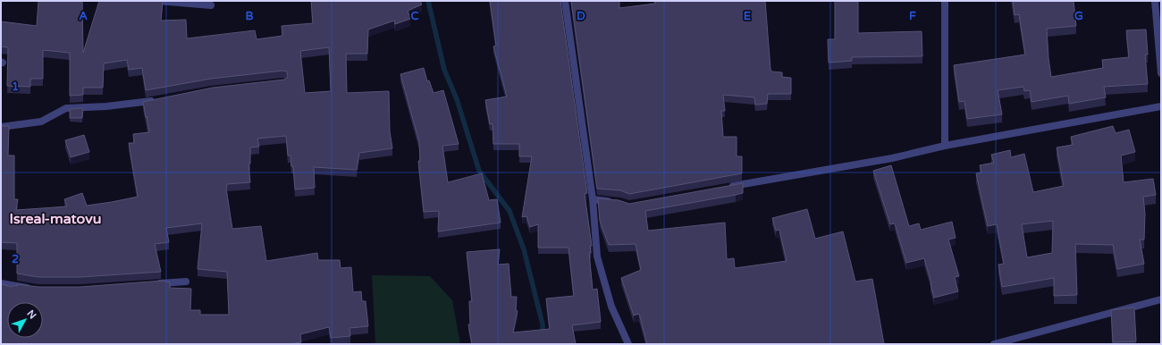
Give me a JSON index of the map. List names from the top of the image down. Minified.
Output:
{"districts":["Isreal-matovu"],"north":"top right","grid":{"columns":["A","B","C","D","E","F","G"],"rows":["1","2"]}}
